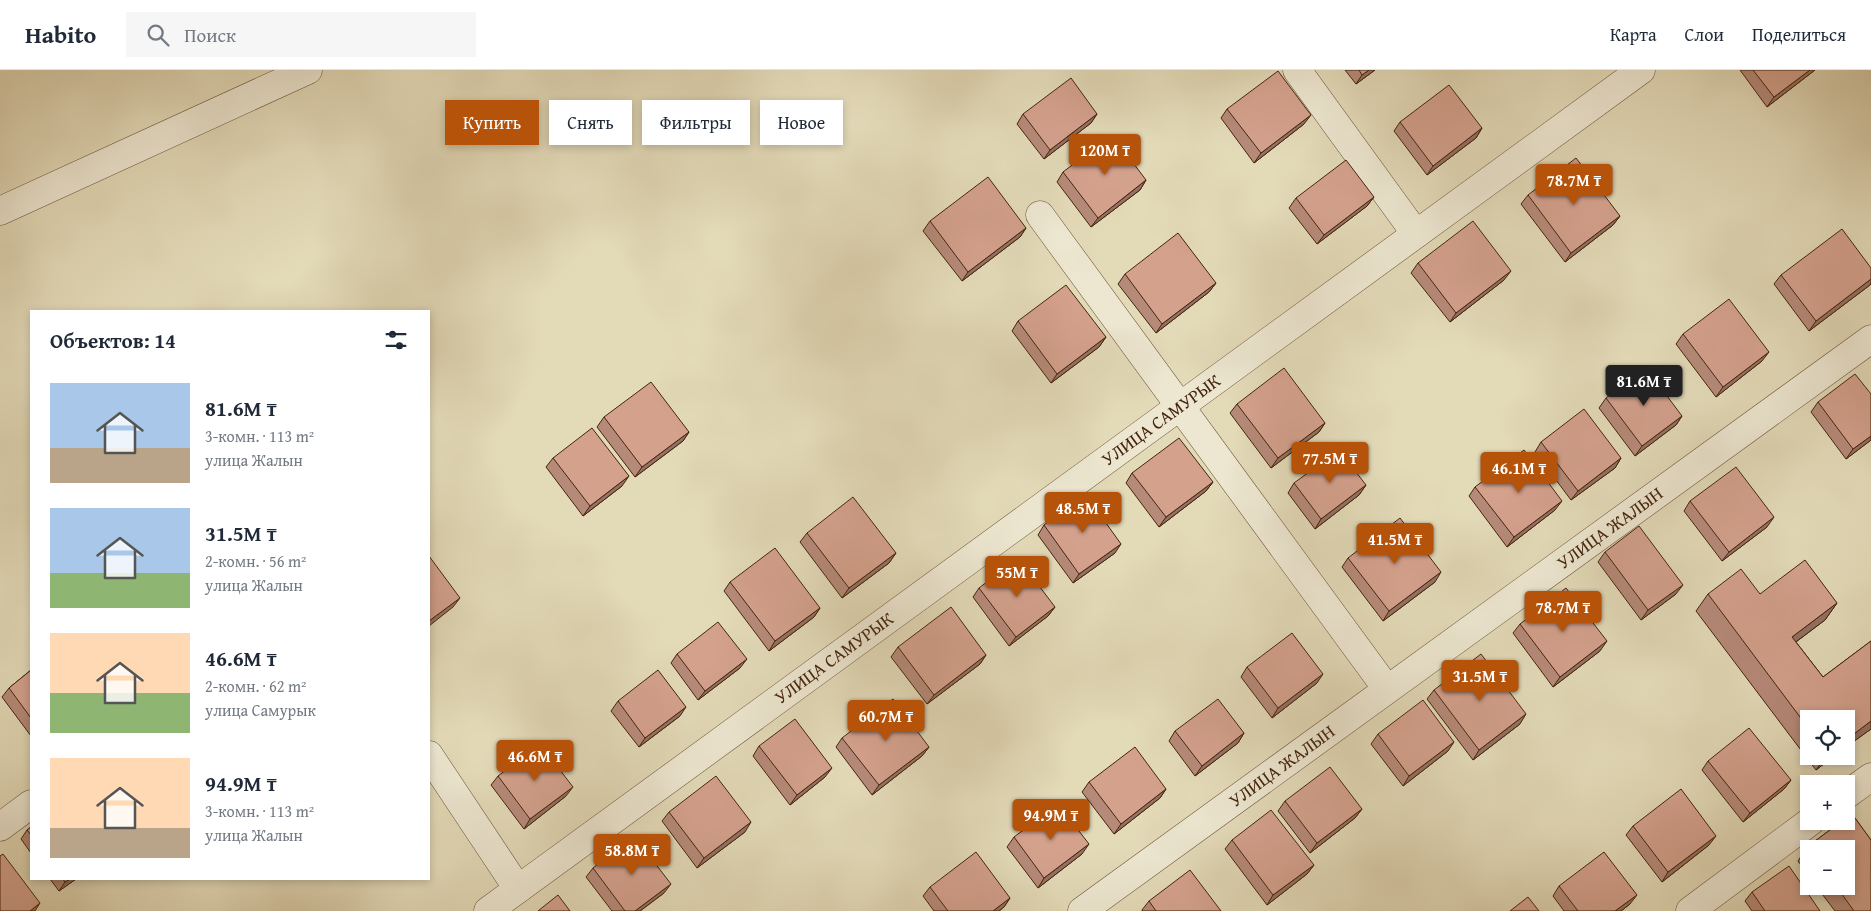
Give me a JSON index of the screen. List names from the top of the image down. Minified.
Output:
{"streets":{"street":["УЛИЦА САМУРЫК","УЛИЦА ЖАЛЫН"]},"page":{"header":"Habito","search":"Поиск","nav":["Карта","Слои","Поделиться"],"chip":["Купить","Снять","Фильтры","Новое"],"price":["120M ₸","78.7M ₸","81.6M ₸","77.5M ₸","46.1M ₸","48.5M ₸","41.5M ₸","55M ₸","78.7M ₸","31.5M ₸","60.7M ₸","46.6M ₸","94.9M ₸","58.8M ₸"],"heading":"Объектов: 14","list":[{"name":"81.6M ₸","note":"3-комн. · 113 m² · улица Жалын"},{"name":"31.5M ₸","note":"2-комн. · 56 m² · улица Жалын"},{"name":"46.6M ₸","note":"2-комн. · 62 m² · улица Самурык"},{"name":"94.9M ₸","note":"3-комн. · 113 m² · улица Жалын"}],"map_buttons":["+","−"]}}
